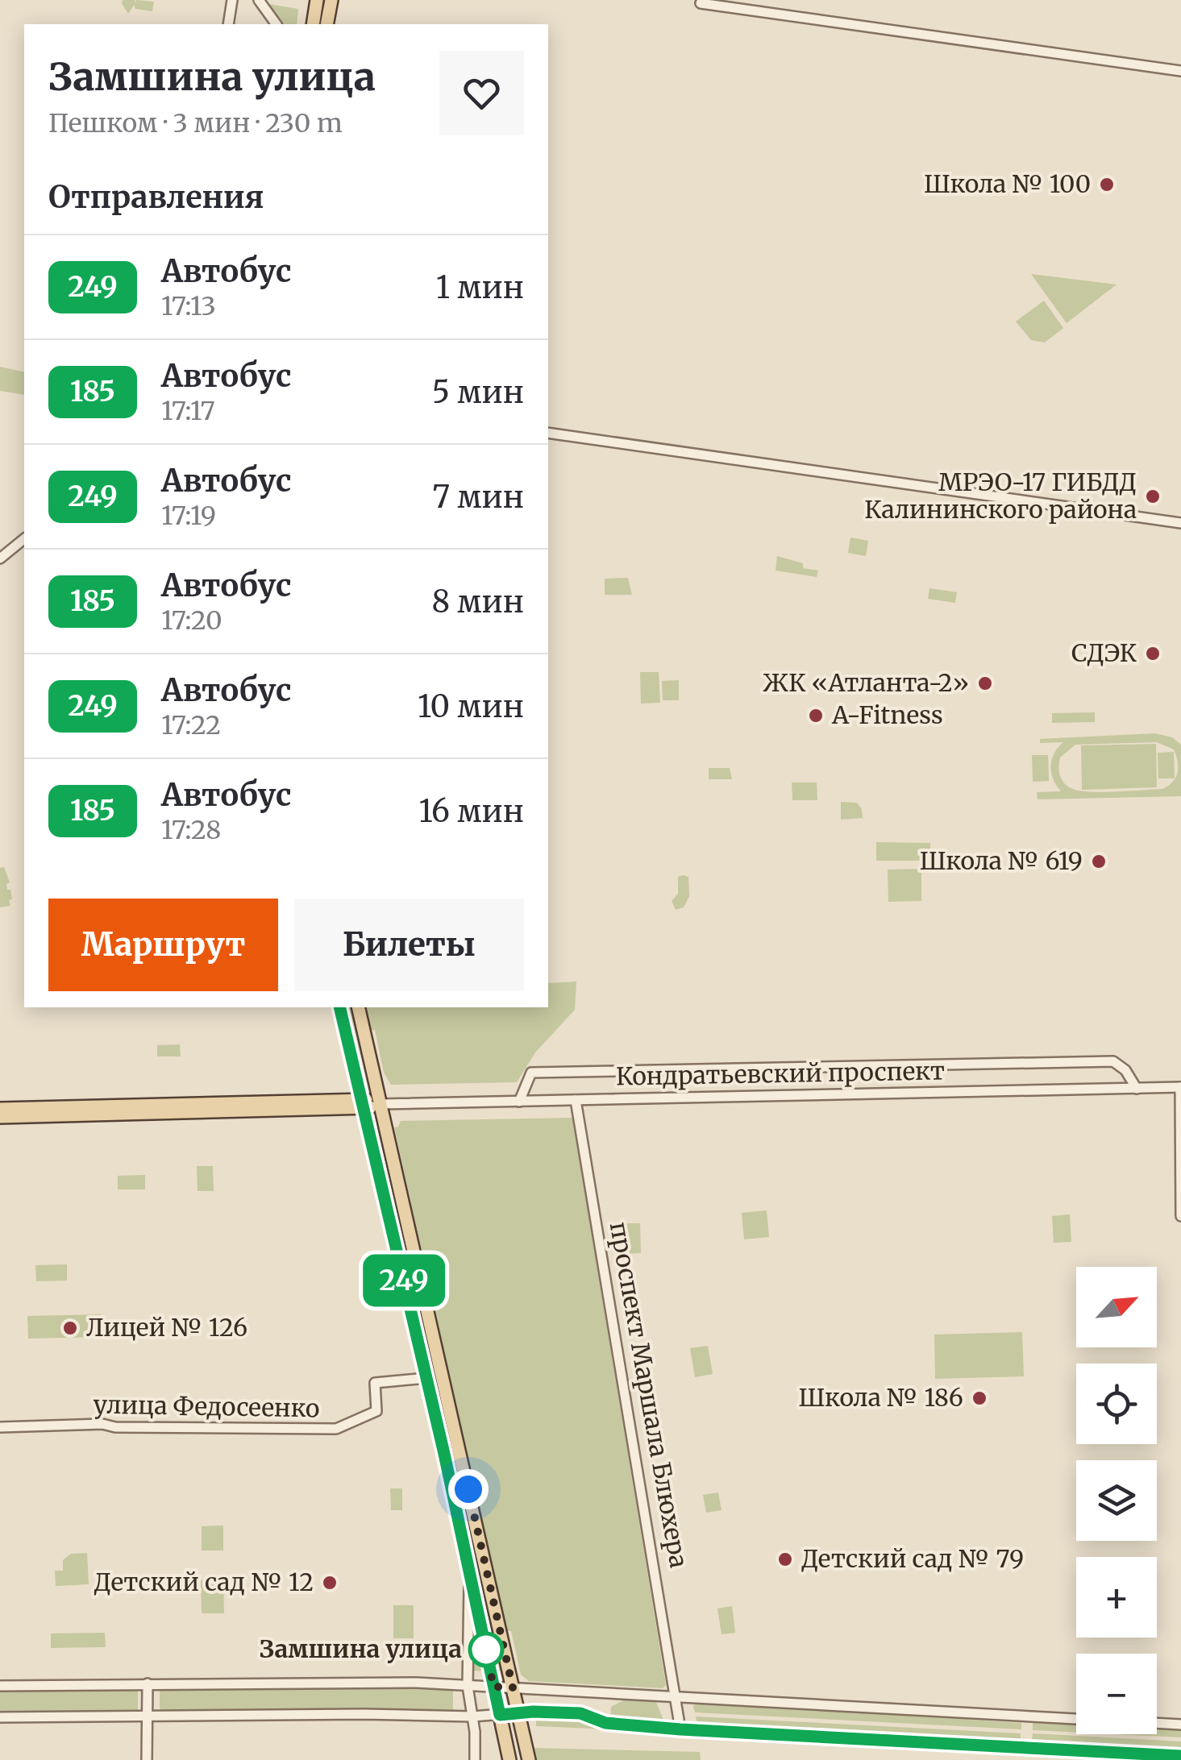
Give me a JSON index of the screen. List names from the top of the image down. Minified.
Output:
{"streets":{"main road":["Кондратьевский проспект"],"street":["проспект Маршала Блюхера","улица Федосеенко"]},"crossings":[["Кондратьевский проспект","проспект Маршала Блюхера"]],"places":["Школа № 100","МРЭО-17 ГИБДД Калининского района","СДЭК","ЖК «Атланта-2»","A-Fitness","Школа № 619","Лицей № 126","Школа № 186","Детский сад № 79","Детский сад № 12","Замшина улица"],"lines":["bus line 249"],"north":"top right","page":{"on_map":"249","heading":[["Замшина улица","Пешком · 3 мин · 230 m"],"Отправления"],"list":[{"mark":"249","name":"Автобус","note":"17:13","value":"1 мин"},{"mark":"185","name":"Автобус","note":"17:17","value":"5 мин"},{"mark":"249","name":"Автобус","note":"17:19","value":"7 мин"},{"mark":"185","name":"Автобус","note":"17:20","value":"8 мин"},{"mark":"249","name":"Автобус","note":"17:22","value":"10 мин"},{"mark":"185","name":"Автобус","note":"17:28","value":"16 мин"}],"buttons":["Маршрут","Билеты"],"map_buttons":["+","−"]}}
